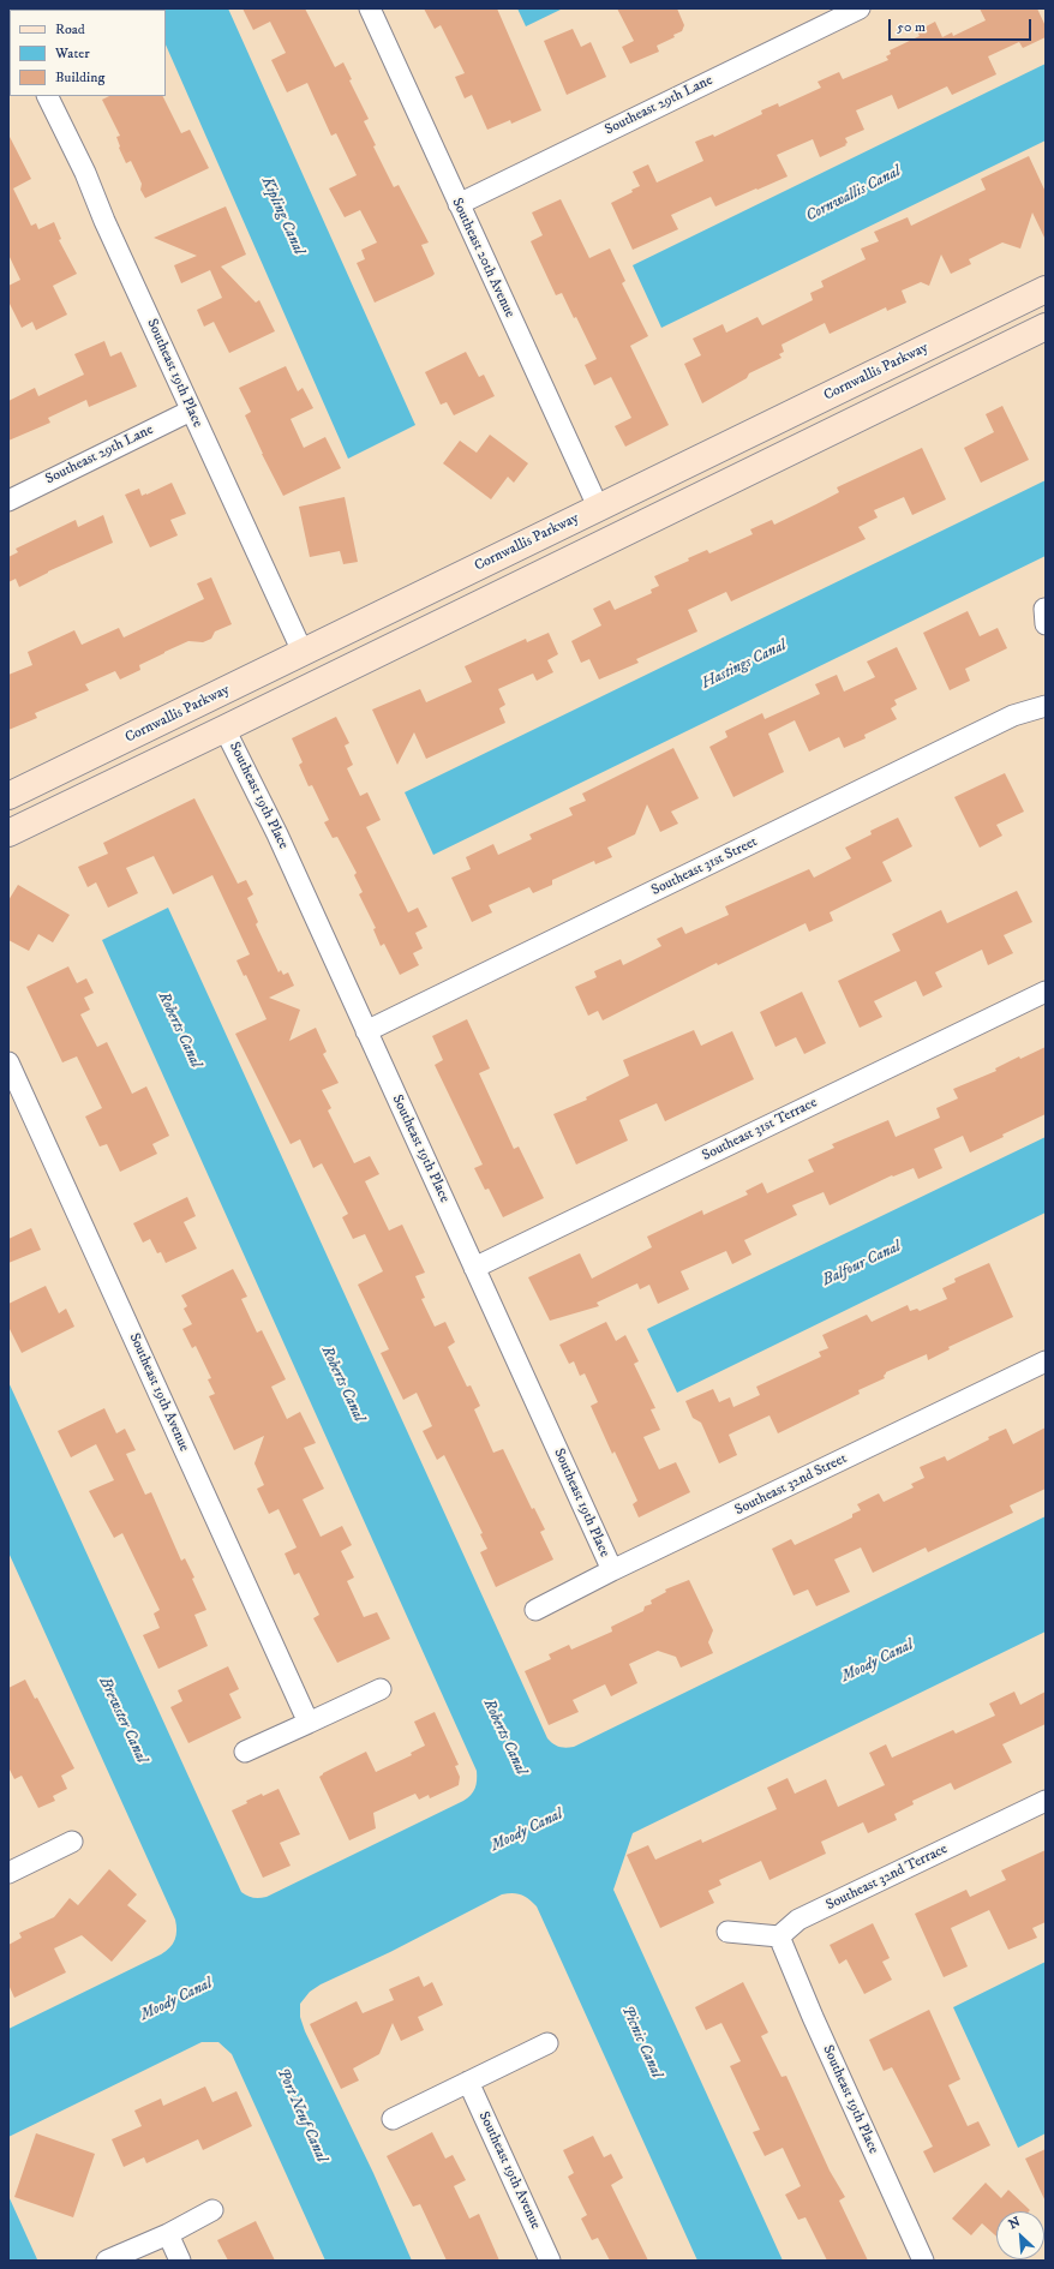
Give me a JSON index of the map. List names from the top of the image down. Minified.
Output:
{"streets":{"street":["Southeast 29th Lane","Southeast 20th Avenue","Cornwallis Parkway","Southeast 19th Place","Southeast 31st Street","Southeast 31st Terrace","Southeast 19th Avenue","Southeast 32nd Street","Southeast 32nd Terrace"]},"crossings":[["Southeast 29th Lane","Southeast 20th Avenue"],["Southeast 29th Lane","Southeast 19th Place"],["Southeast 20th Avenue","Cornwallis Parkway"],["Cornwallis Parkway","Southeast 19th Place"],["Southeast 19th Place","Southeast 31st Street"],["Southeast 19th Place","Southeast 31st Terrace"],["Southeast 19th Place","Southeast 32nd Street"],["Southeast 19th Place","Southeast 32nd Terrace"]],"water":["Cornwallis Canal","Kipling Canal","Hastings Canal","Roberts Canal","Balfour Canal","Moody Canal","Brewster Canal","Picnic Canal","Port Neuf Canal"],"legend":["Road","Water","Building"],"scale_bar":"50 m","north":"top left"}
